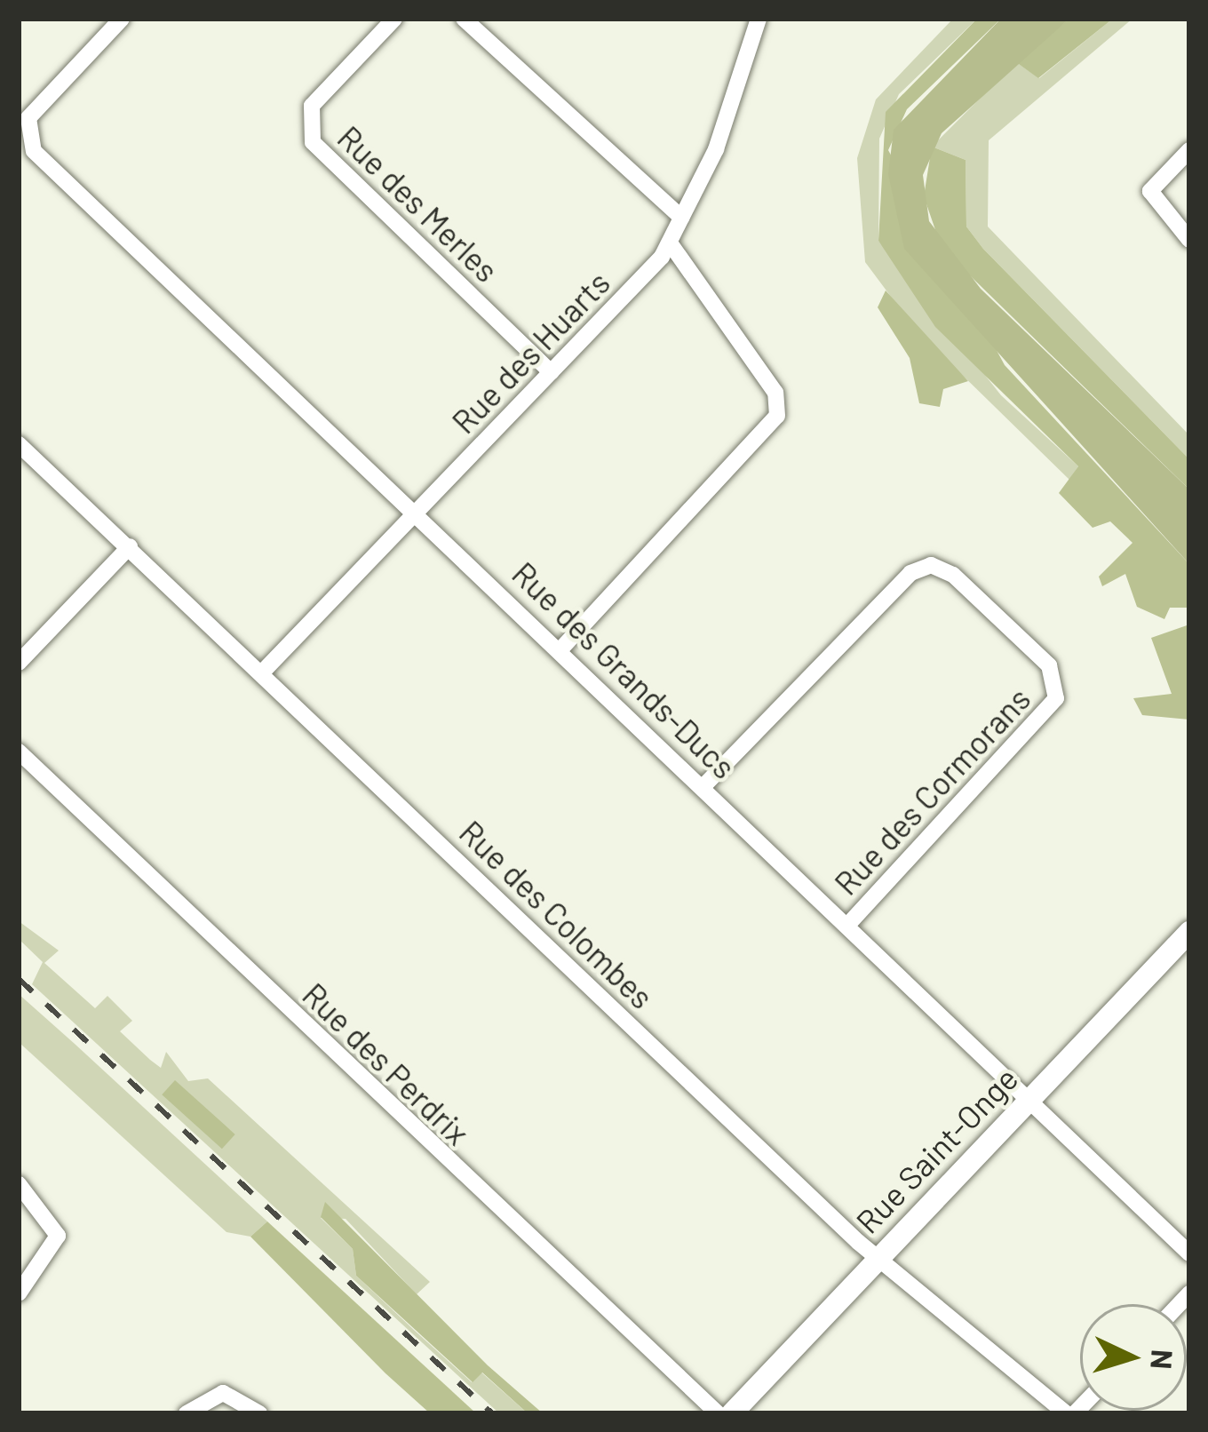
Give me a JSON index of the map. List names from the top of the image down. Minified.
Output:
{"streets":{"street":["Rue des Merles","Rue des Huarts","Rue des Grands-Ducs","Rue des Cormorans","Rue des Colombes","Rue des Perdrix","Rue Saint-Onge"]},"crossings":[["Rue des Merles","Rue des Huarts"],["Rue des Huarts","Rue des Grands-Ducs"],["Rue des Huarts","Rue des Colombes"],["Rue des Grands-Ducs","Rue des Cormorans"],["Rue des Grands-Ducs","Rue Saint-Onge"],["Rue des Colombes","Rue Saint-Onge"]],"north":"right"}
